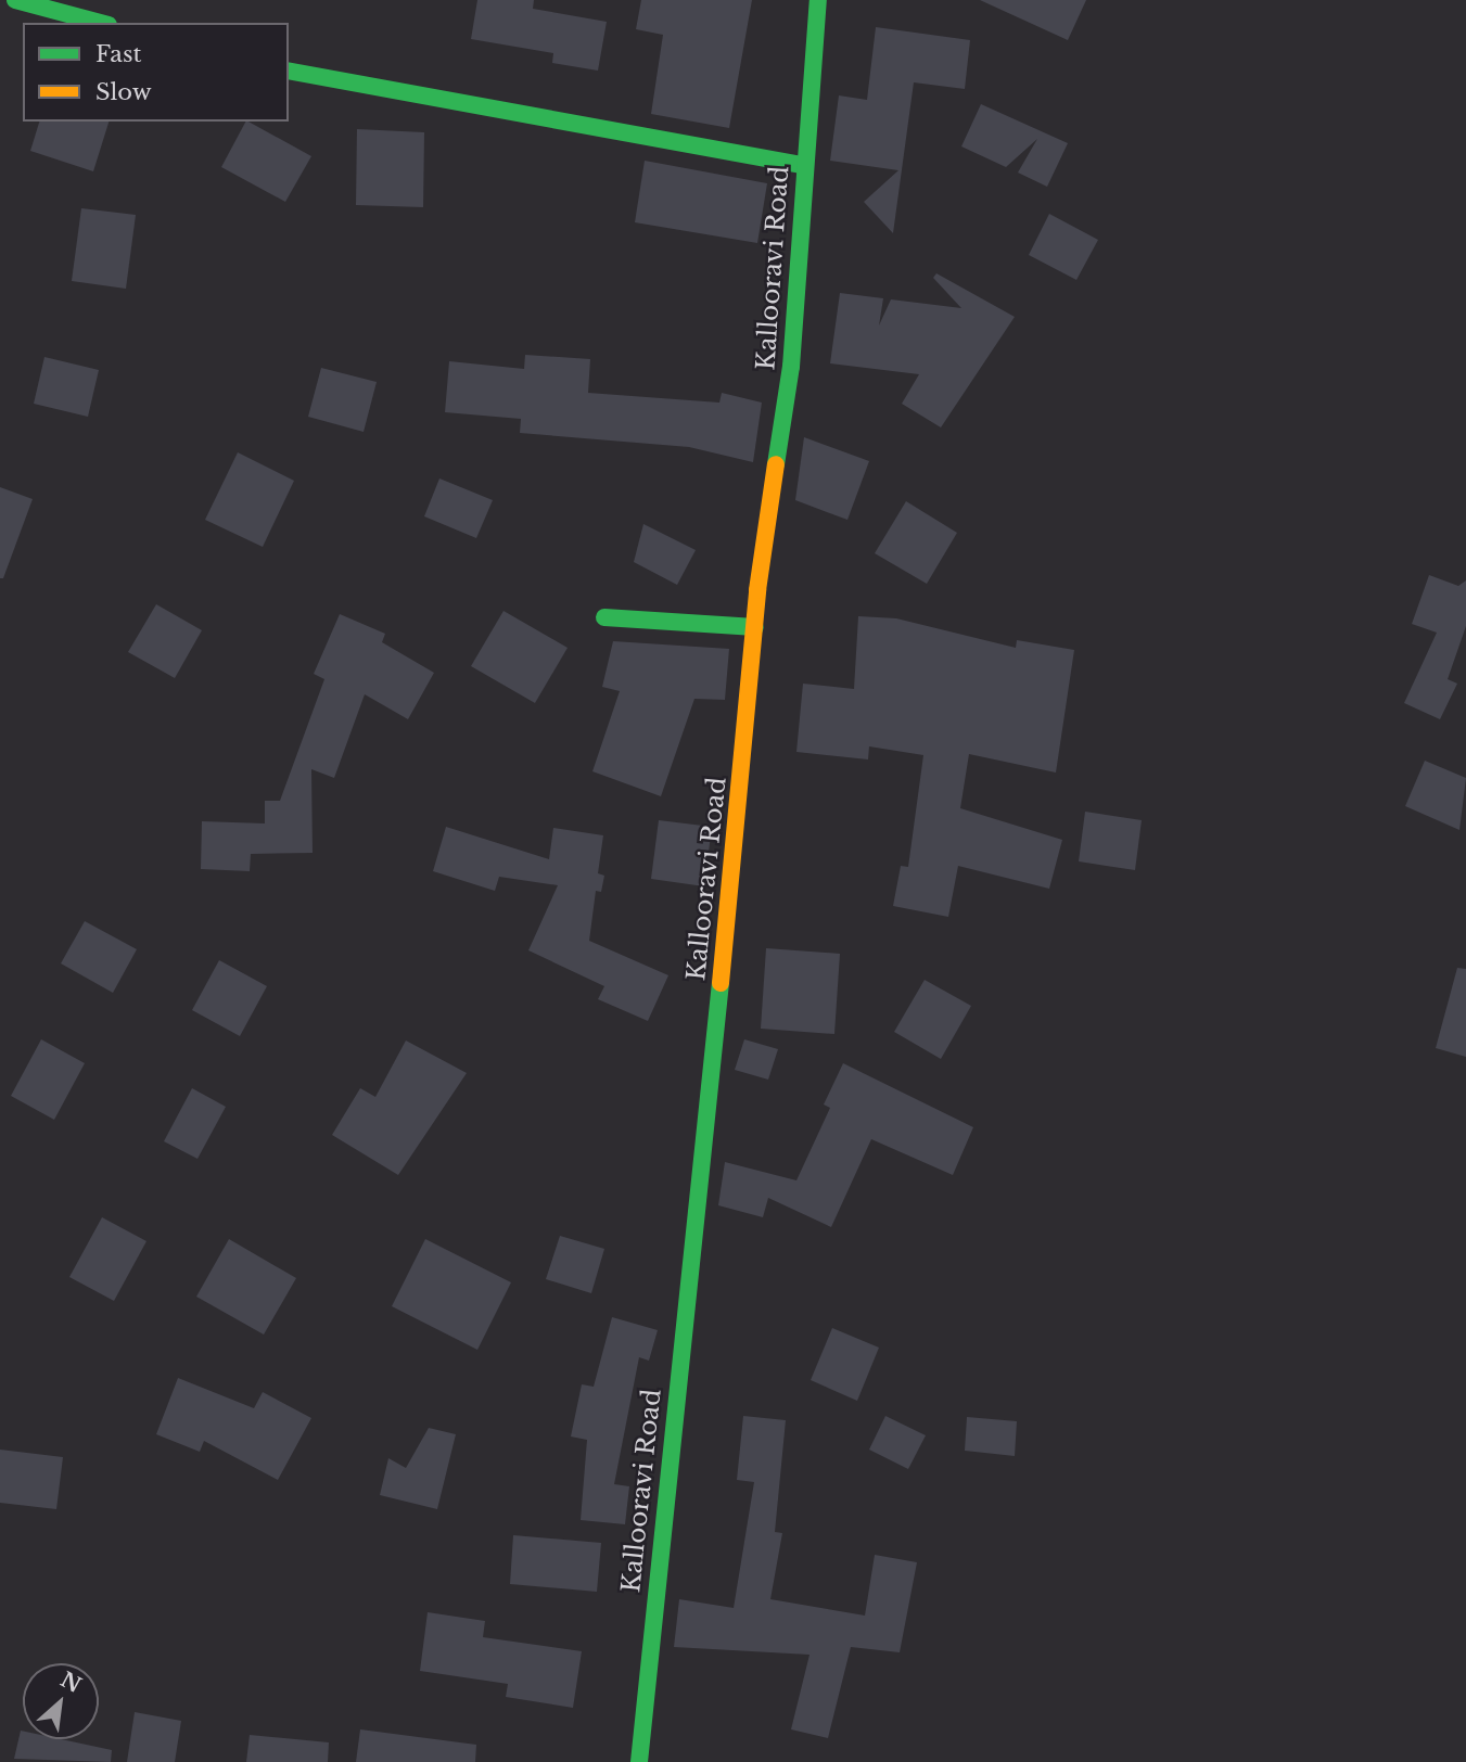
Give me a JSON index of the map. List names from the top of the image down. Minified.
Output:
{"streets":{"main road":["Kallooravi Road"]},"legend":["Fast","Slow"],"north":"top right"}
